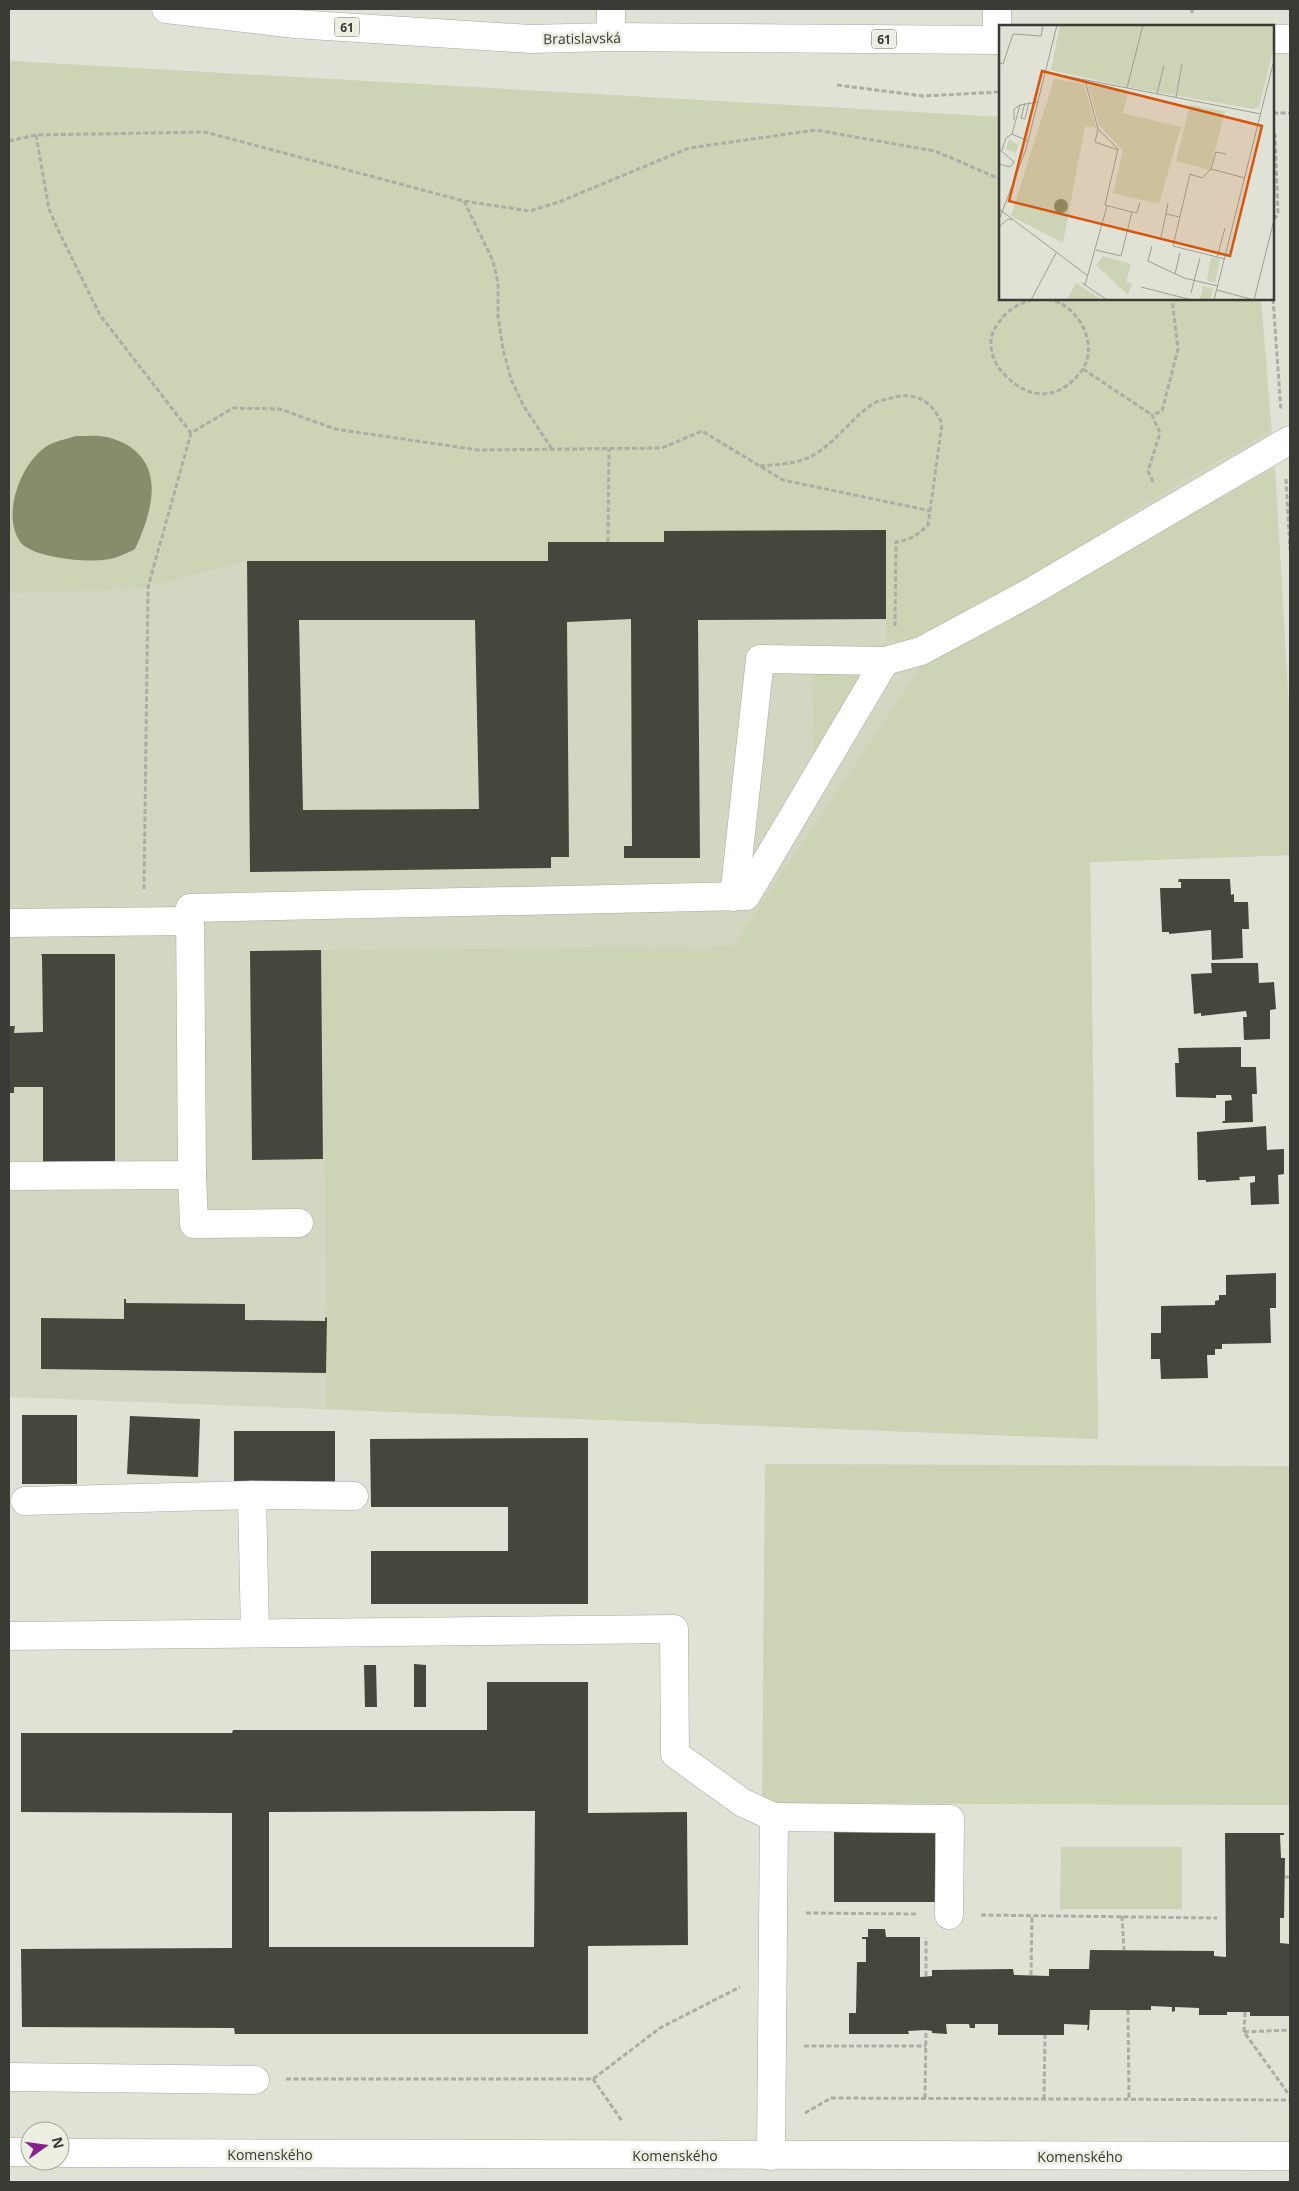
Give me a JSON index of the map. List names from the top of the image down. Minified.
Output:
{"streets":{"street":["61","Bratislavská","Komenského"]},"north":"right"}
